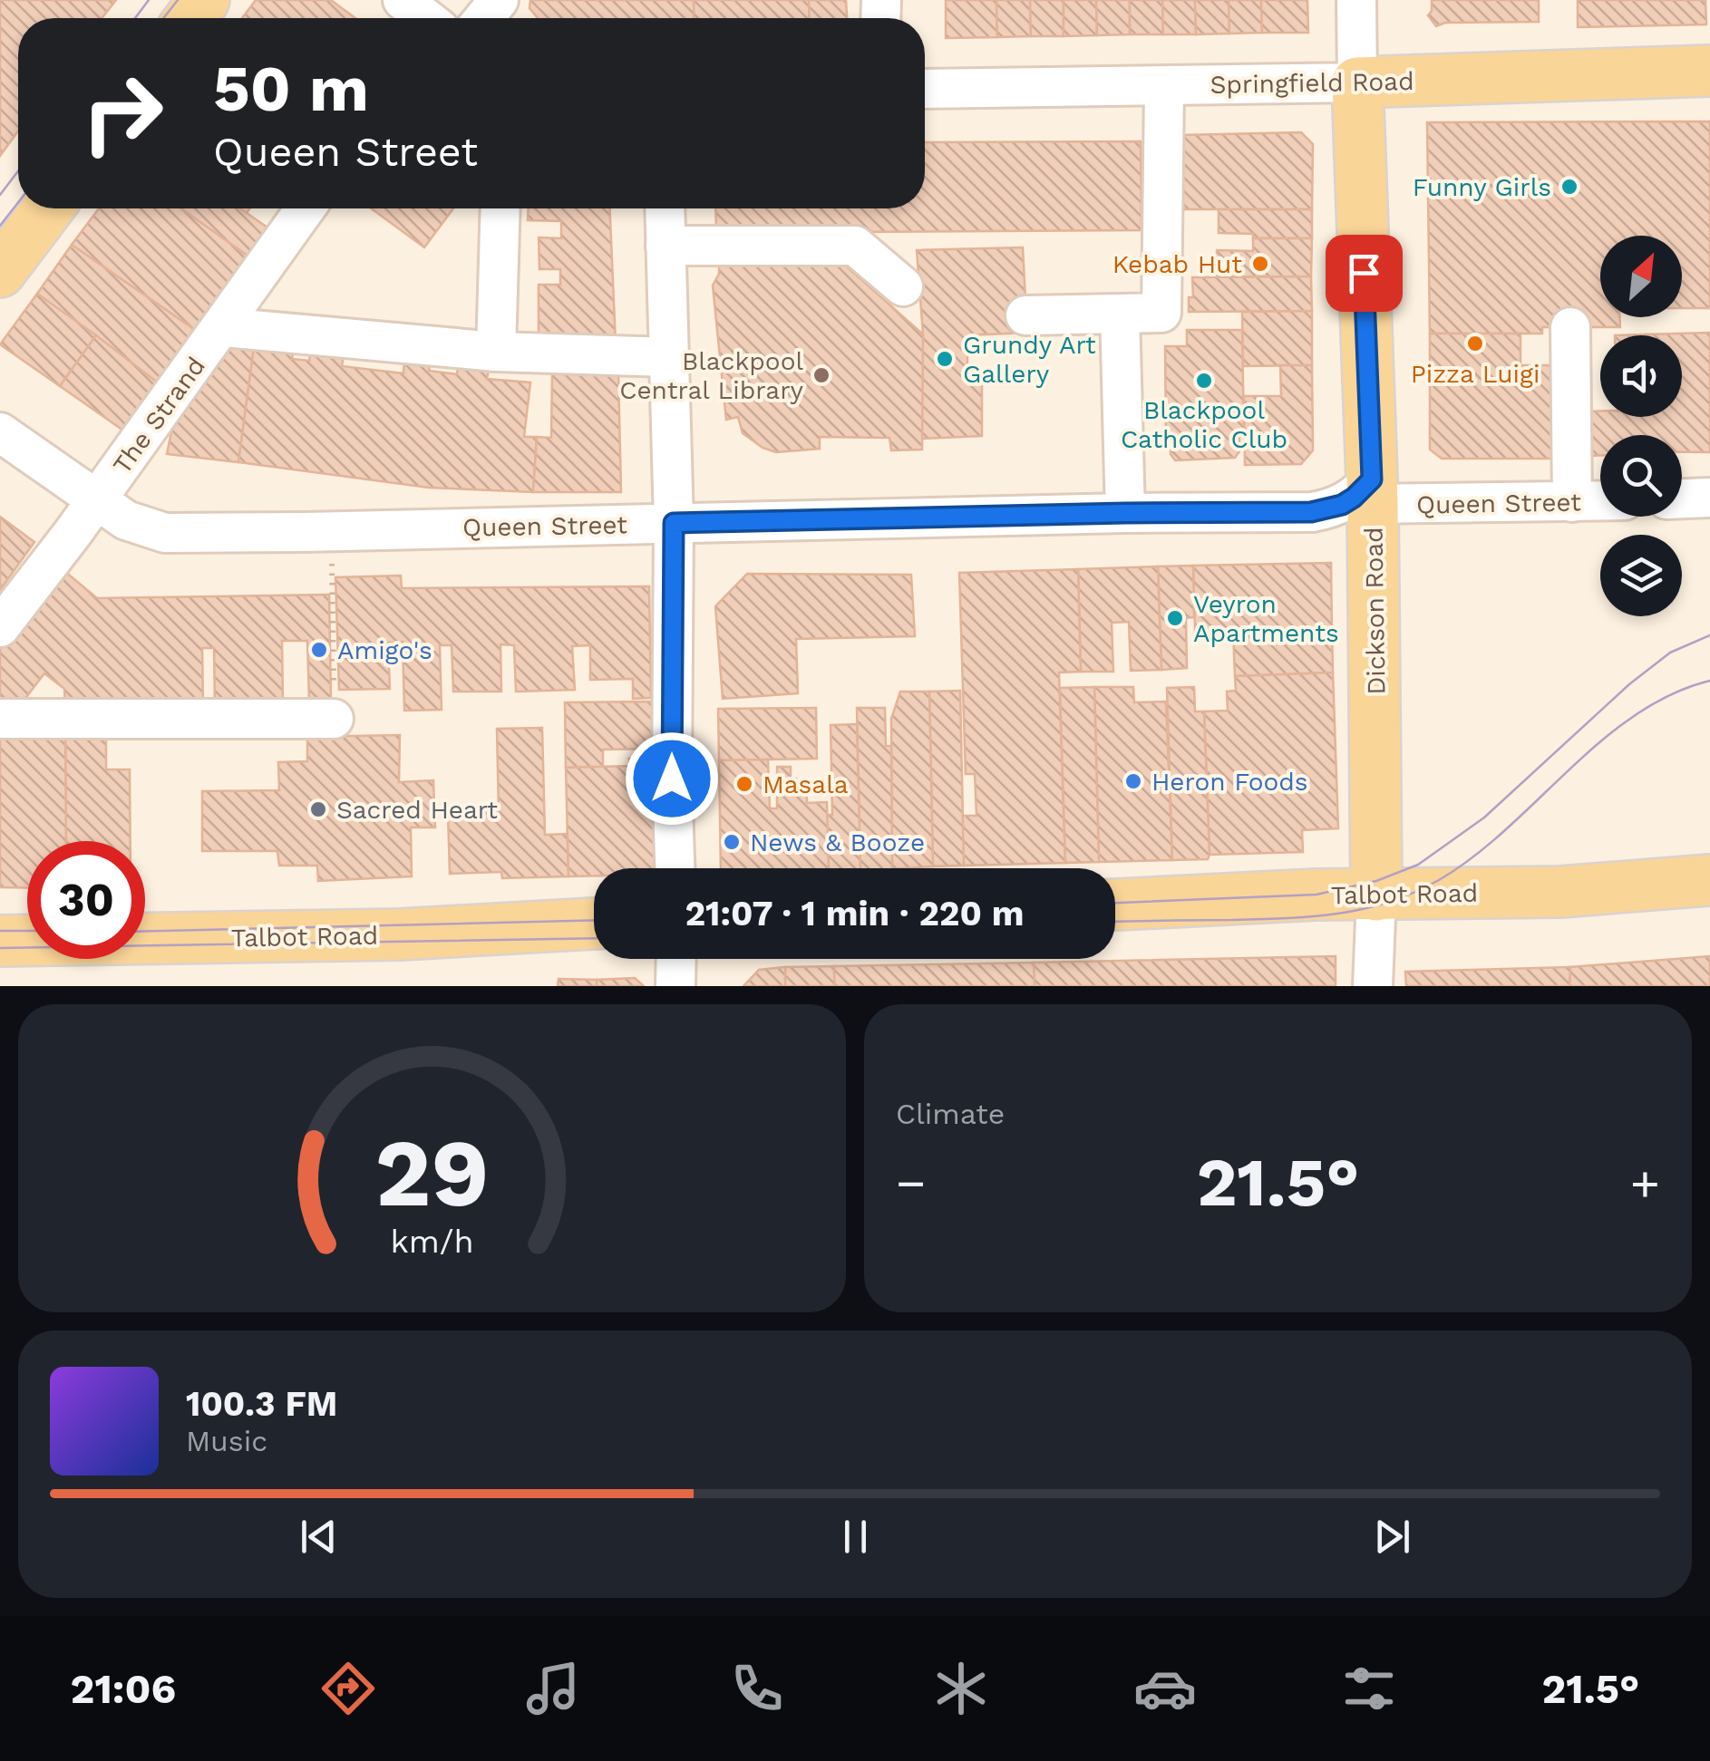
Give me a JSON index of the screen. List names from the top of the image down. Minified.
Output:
{"streets":{"main road":["Springfield Road","Dickson Road","Talbot Road"],"street":["The Strand","Queen Street"]},"crossings":[["Springfield Road","Dickson Road"],["The Strand","Queen Street"],["Queen Street","Dickson Road"],["Dickson Road","Talbot Road"]],"places":["Funny Girls","Kebab Hut","Pizza Luigi","Grundy Art Gallery","Blackpool Central Library","Blackpool Catholic Club","Veyron Apartments","Amigo's","Heron Foods","Masala","Sacred Heart","News & Booze"],"north":"top right","page":{"turn":["50 m","Queen Street"],"limit":"30","trip":"21:07 · 1 min · 220 m","tile":"Climate","heat":["−","21.5°","+"],"song":["100.3 FM","Music"],"tabs":["21:06","21.5°"],"gauge":["29","km/h"]}}
